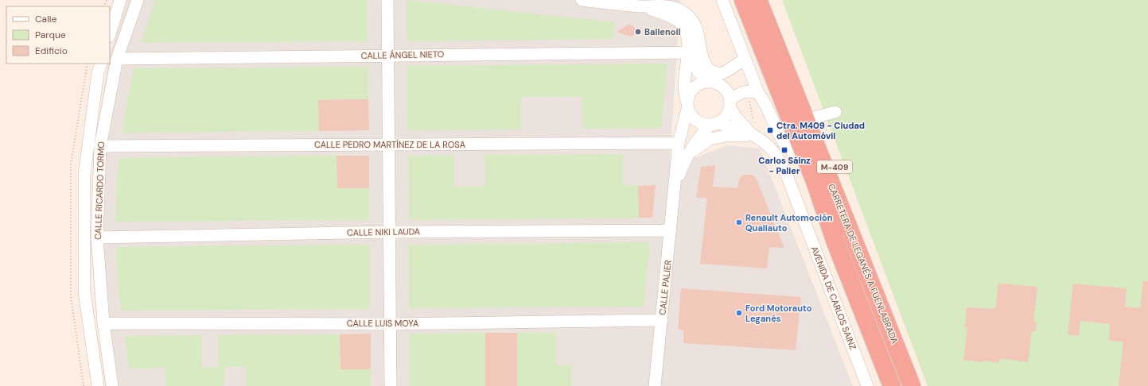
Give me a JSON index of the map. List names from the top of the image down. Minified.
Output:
{"streets":{"highway":["M-409","CARRETERA DE LEGANÉS A FUENLABRADA"],"street":["CALLE ÁNGEL NIETO","CALLE PEDRO MARTÍNEZ DE LA ROSA","CALLE RICARDO TORMO","CALLE NIKI LAUDA","CALLE PALIER","AVENIDA DE CARLOS SAINZ","CALLE LUIS MOYA"]},"crossings":[["CALLE ÁNGEL NIETO","CALLE RICARDO TORMO"],["CALLE ÁNGEL NIETO","CALLE PALIER"],["CALLE PEDRO MARTÍNEZ DE LA ROSA","CALLE RICARDO TORMO"],["CALLE PEDRO MARTÍNEZ DE LA ROSA","CALLE PALIER"],["M-409","CARRETERA DE LEGANÉS A FUENLABRADA"],["CALLE RICARDO TORMO","CALLE NIKI LAUDA"],["CALLE RICARDO TORMO","CALLE LUIS MOYA"],["CALLE NIKI LAUDA","CALLE PALIER"],["CALLE PALIER","AVENIDA DE CARLOS SAINZ"],["CALLE PALIER","CALLE LUIS MOYA"]],"places":{"other":["Ballenoil","Renault Automoción Qualiauto","Ford Motorauto Leganés"],"transit":["Ctra. M409 - Ciudad del Automóvil","Carlos Sáinz - Palier"]},"legend":["Calle","Parque","Edificio"]}
